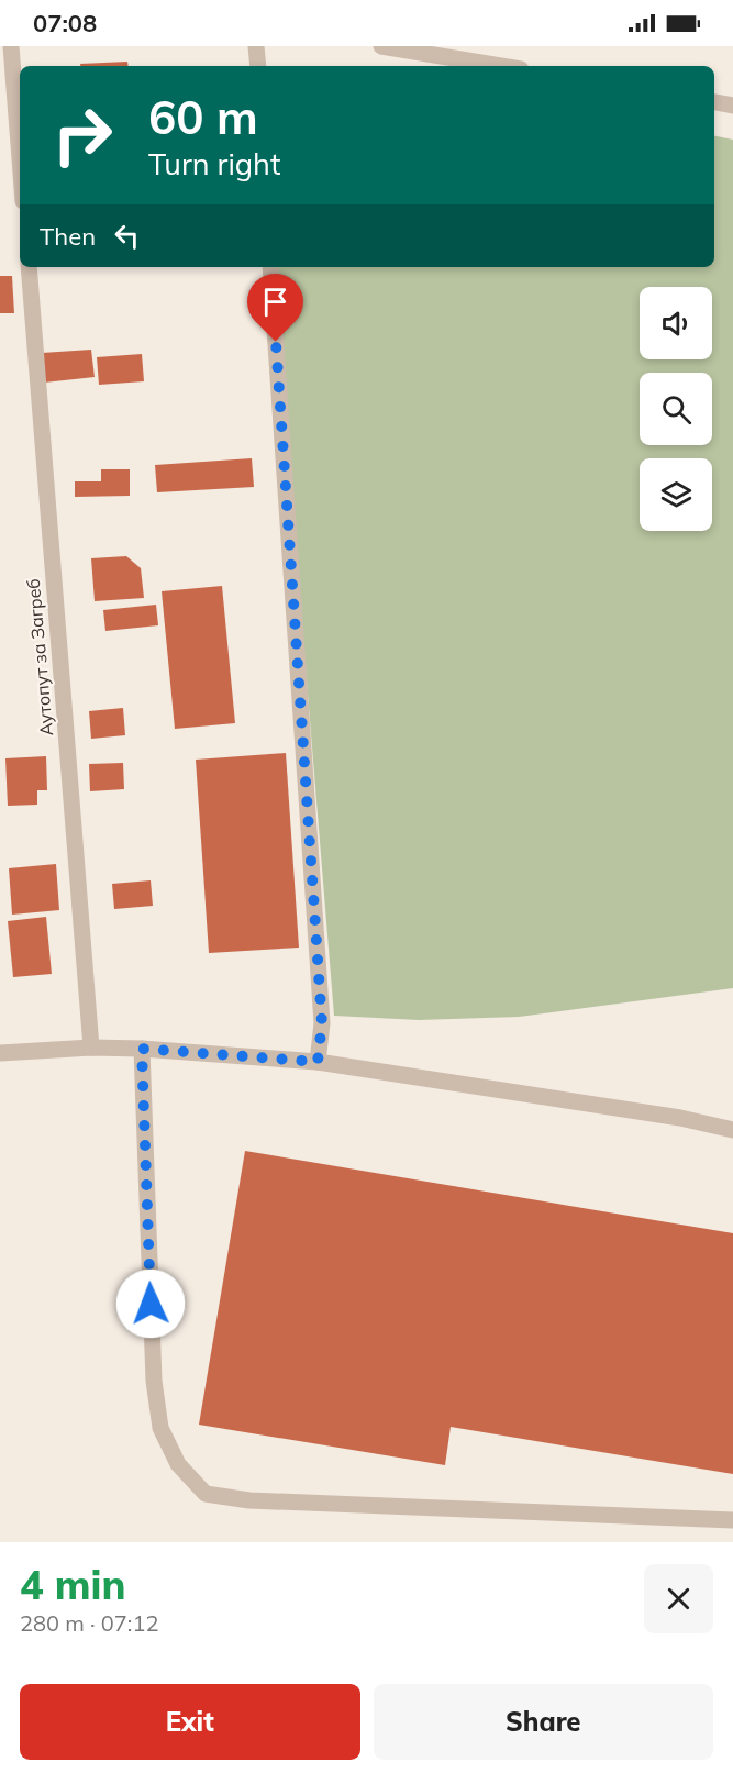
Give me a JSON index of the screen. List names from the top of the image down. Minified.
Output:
{"streets":{"street":["Аутопут за Загреб"]},"page":{"status":"07:08","turn":["60 m","Turn right"],"then":"Then","heading":["4 min","280 m · 07:12"],"buttons":["Exit","Share"]}}
